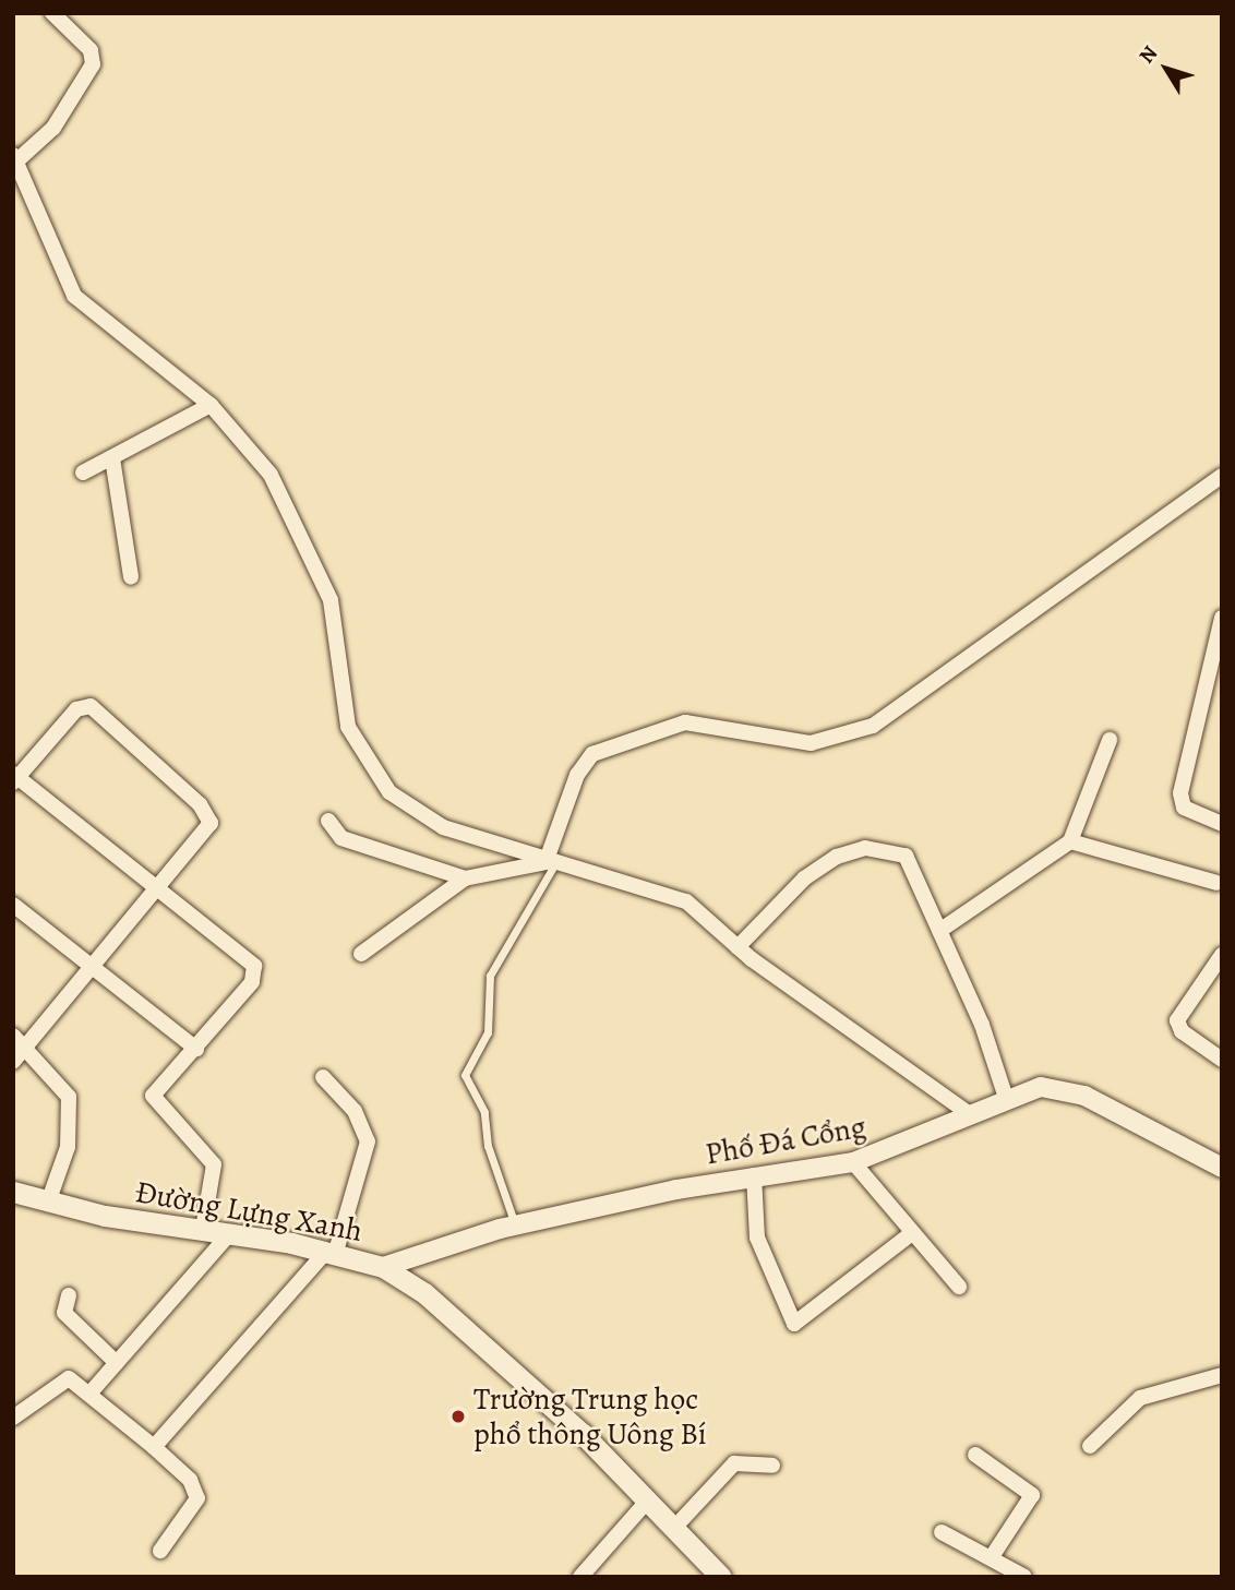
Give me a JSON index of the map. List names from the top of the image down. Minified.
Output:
{"streets":{"main road":["Đường Lựng Xanh"],"street":["Phố Đá Cổng"]},"crossings":[["Phố Đá Cổng","Đường Lựng Xanh"]],"places":["Trường Trung học phổ thông Uông Bí"],"north":"top left"}
